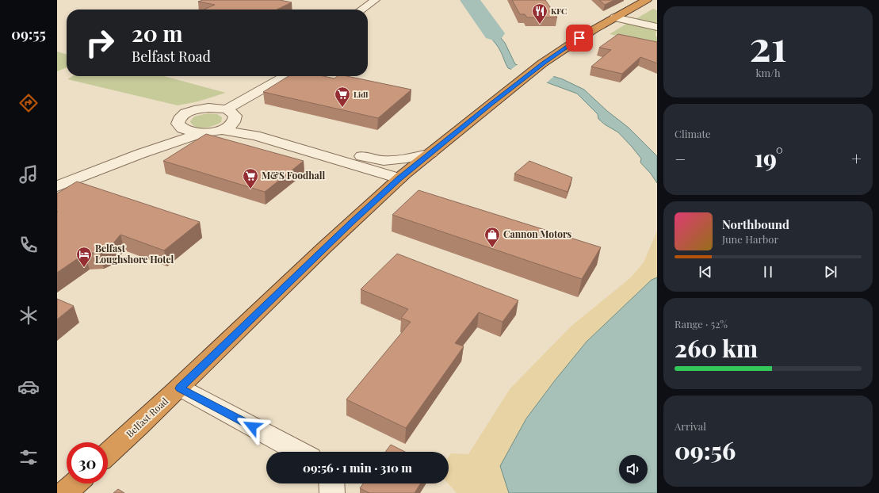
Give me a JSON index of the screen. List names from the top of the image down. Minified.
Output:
{"streets":{"highway":["Belfast Road"]},"places":{"restaurant":["KFC"],"supermarket":["Lidl","M&S Foodhall"],"shop":["Cannon Motors"],"hotel":["Belfast Loughshore Hotel"]},"page":{"tabs":"09:55","tile":[["21","km/h"],"Climate",["Range · 52%","260 km"],["Arrival","09:56"]],"turn":["20 m","Belfast Road"],"heat":["−","19°","+"],"song":["Northbound","June Harbor"],"limit":"30","trip":"09:56 · 1 min · 310 m"}}
